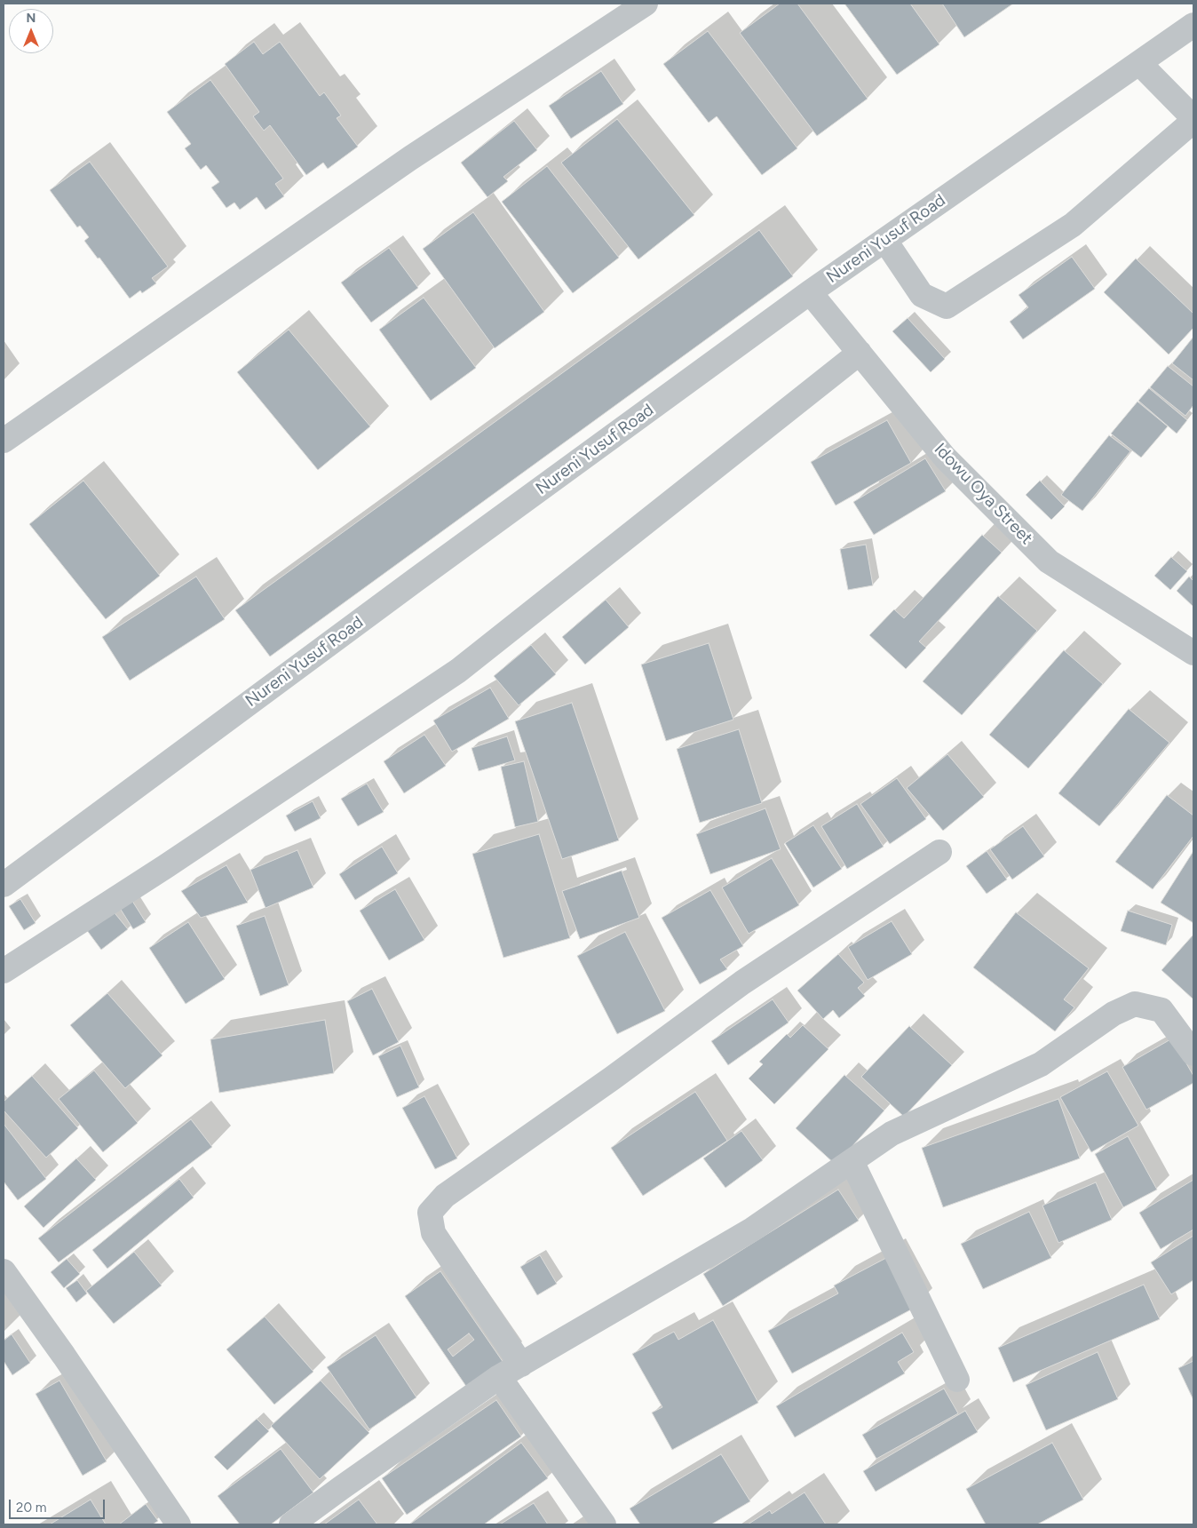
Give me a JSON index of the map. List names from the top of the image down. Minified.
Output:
{"streets":{"street":["Nureni Yusuf Road","Idowu Oya Street"]},"crossings":[["Nureni Yusuf Road","Idowu Oya Street"]],"scale_bar":"20 m","north":"top"}
